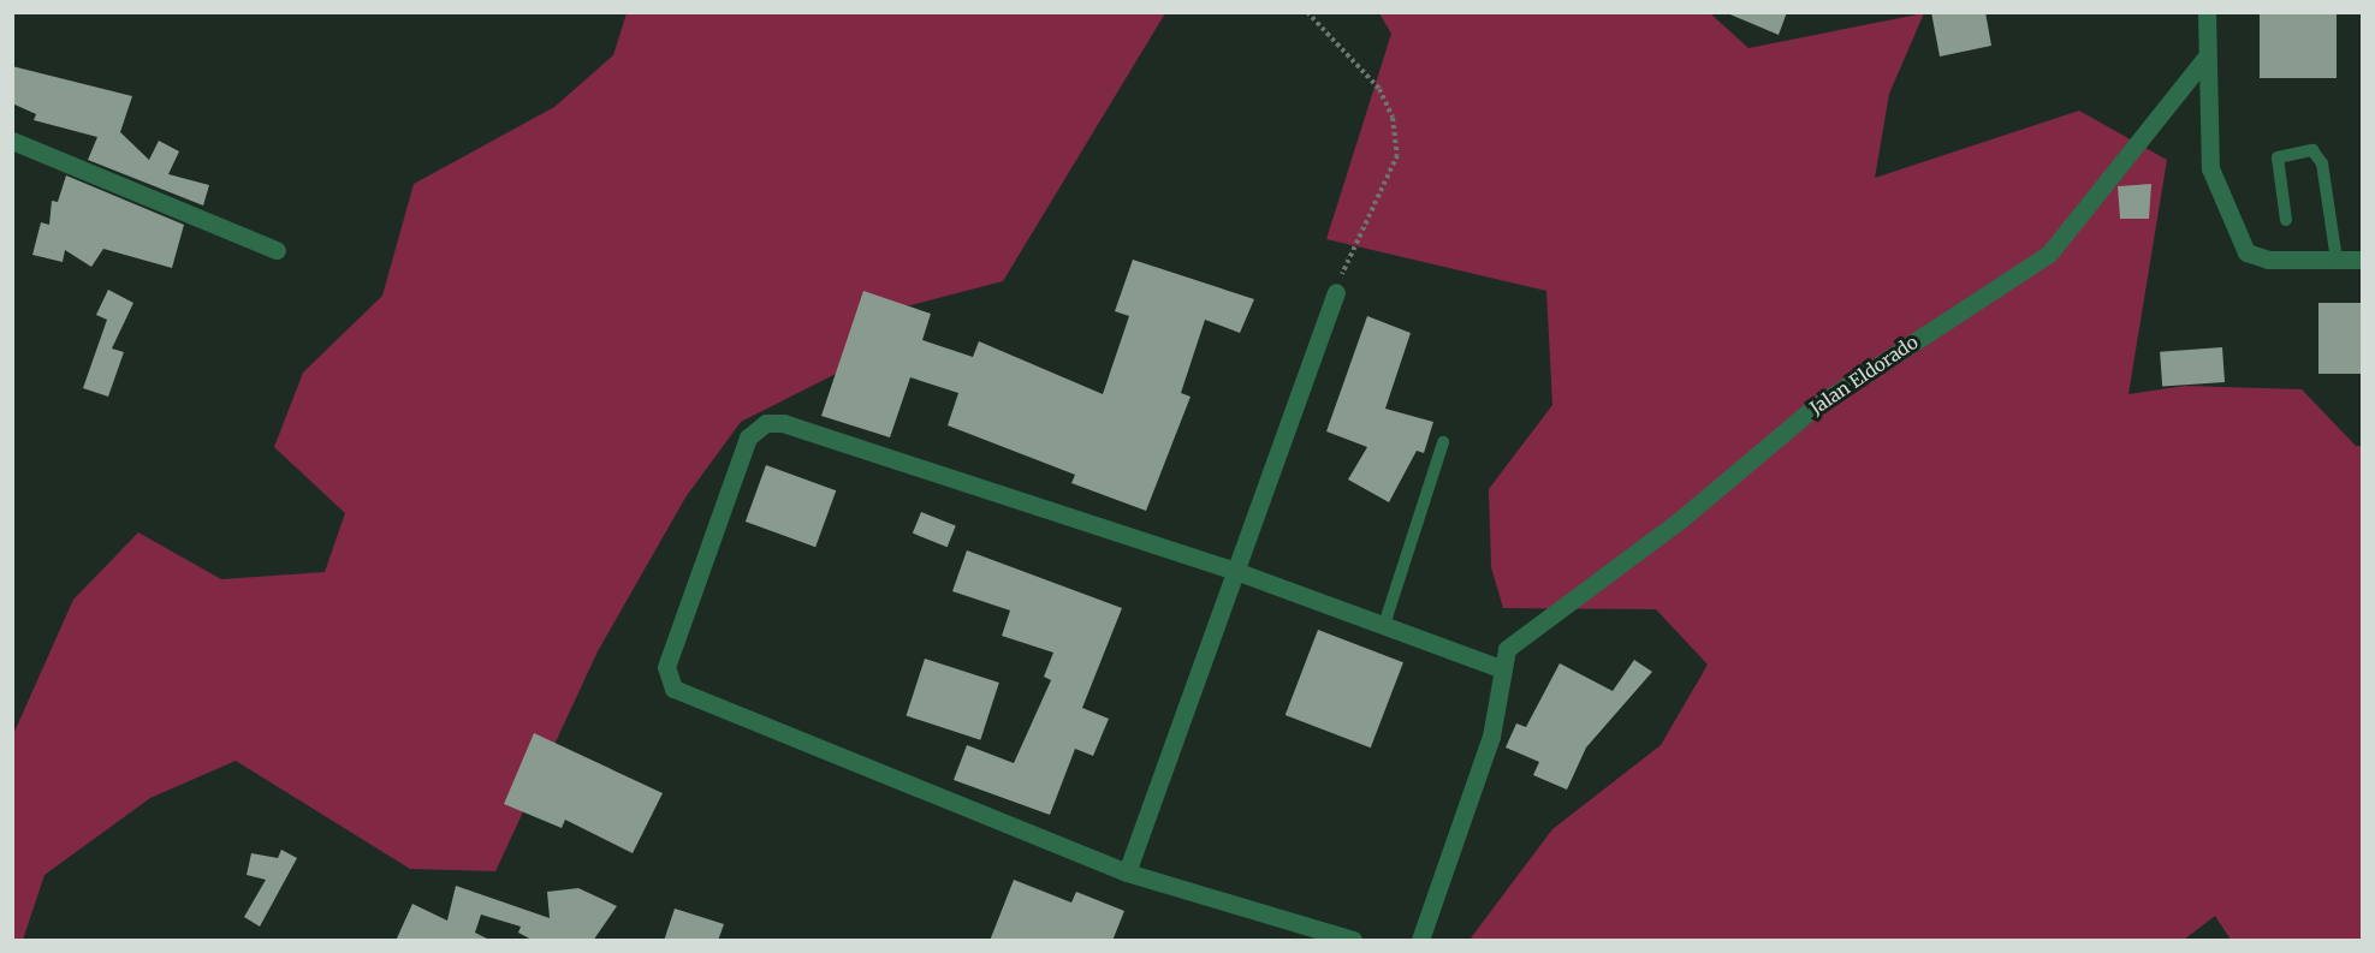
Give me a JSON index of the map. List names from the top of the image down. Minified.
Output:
{"streets":{"street":["Jalan Eldorado"]}}
